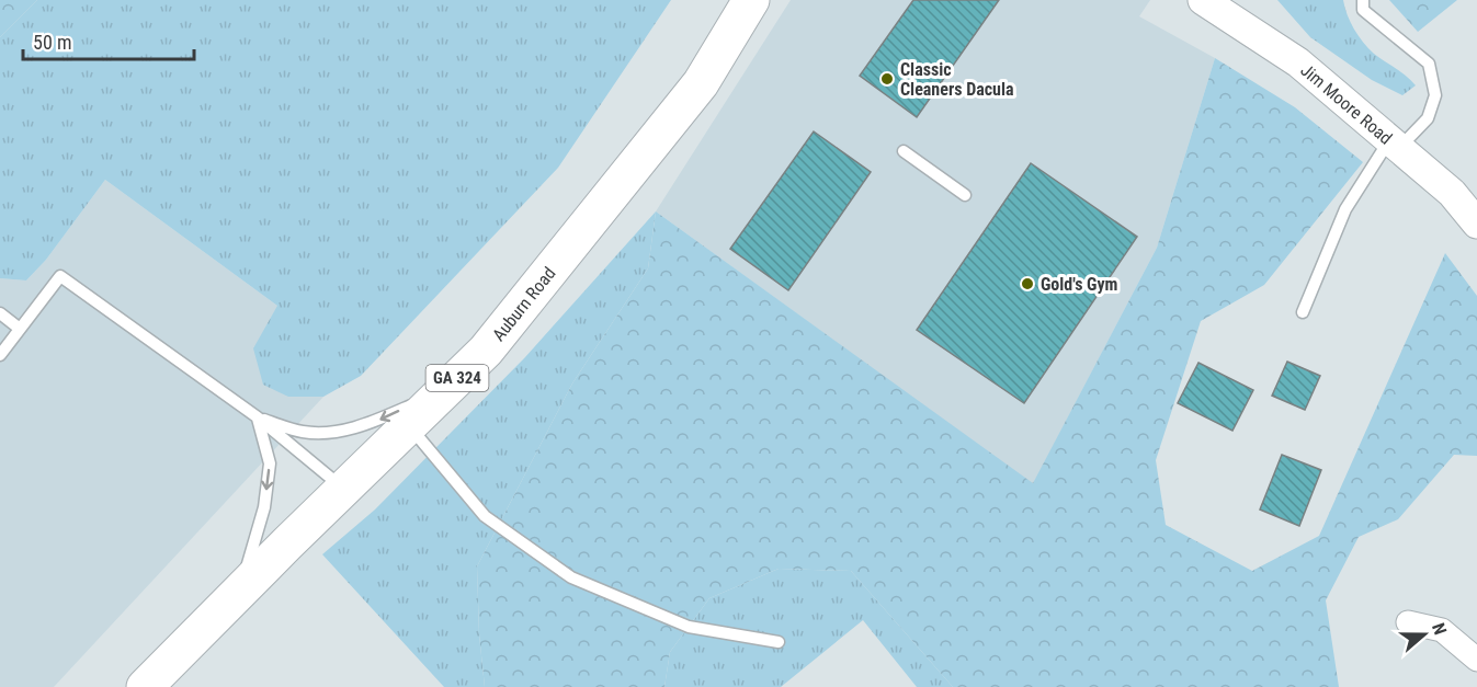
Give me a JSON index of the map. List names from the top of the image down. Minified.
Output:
{"streets":{"main road":["Auburn Road","GA 324"],"street":["Jim Moore Road"]},"places":["Classic Cleaners Dacula","Gold's Gym"],"scale_bar":"50 m","north":"right"}
